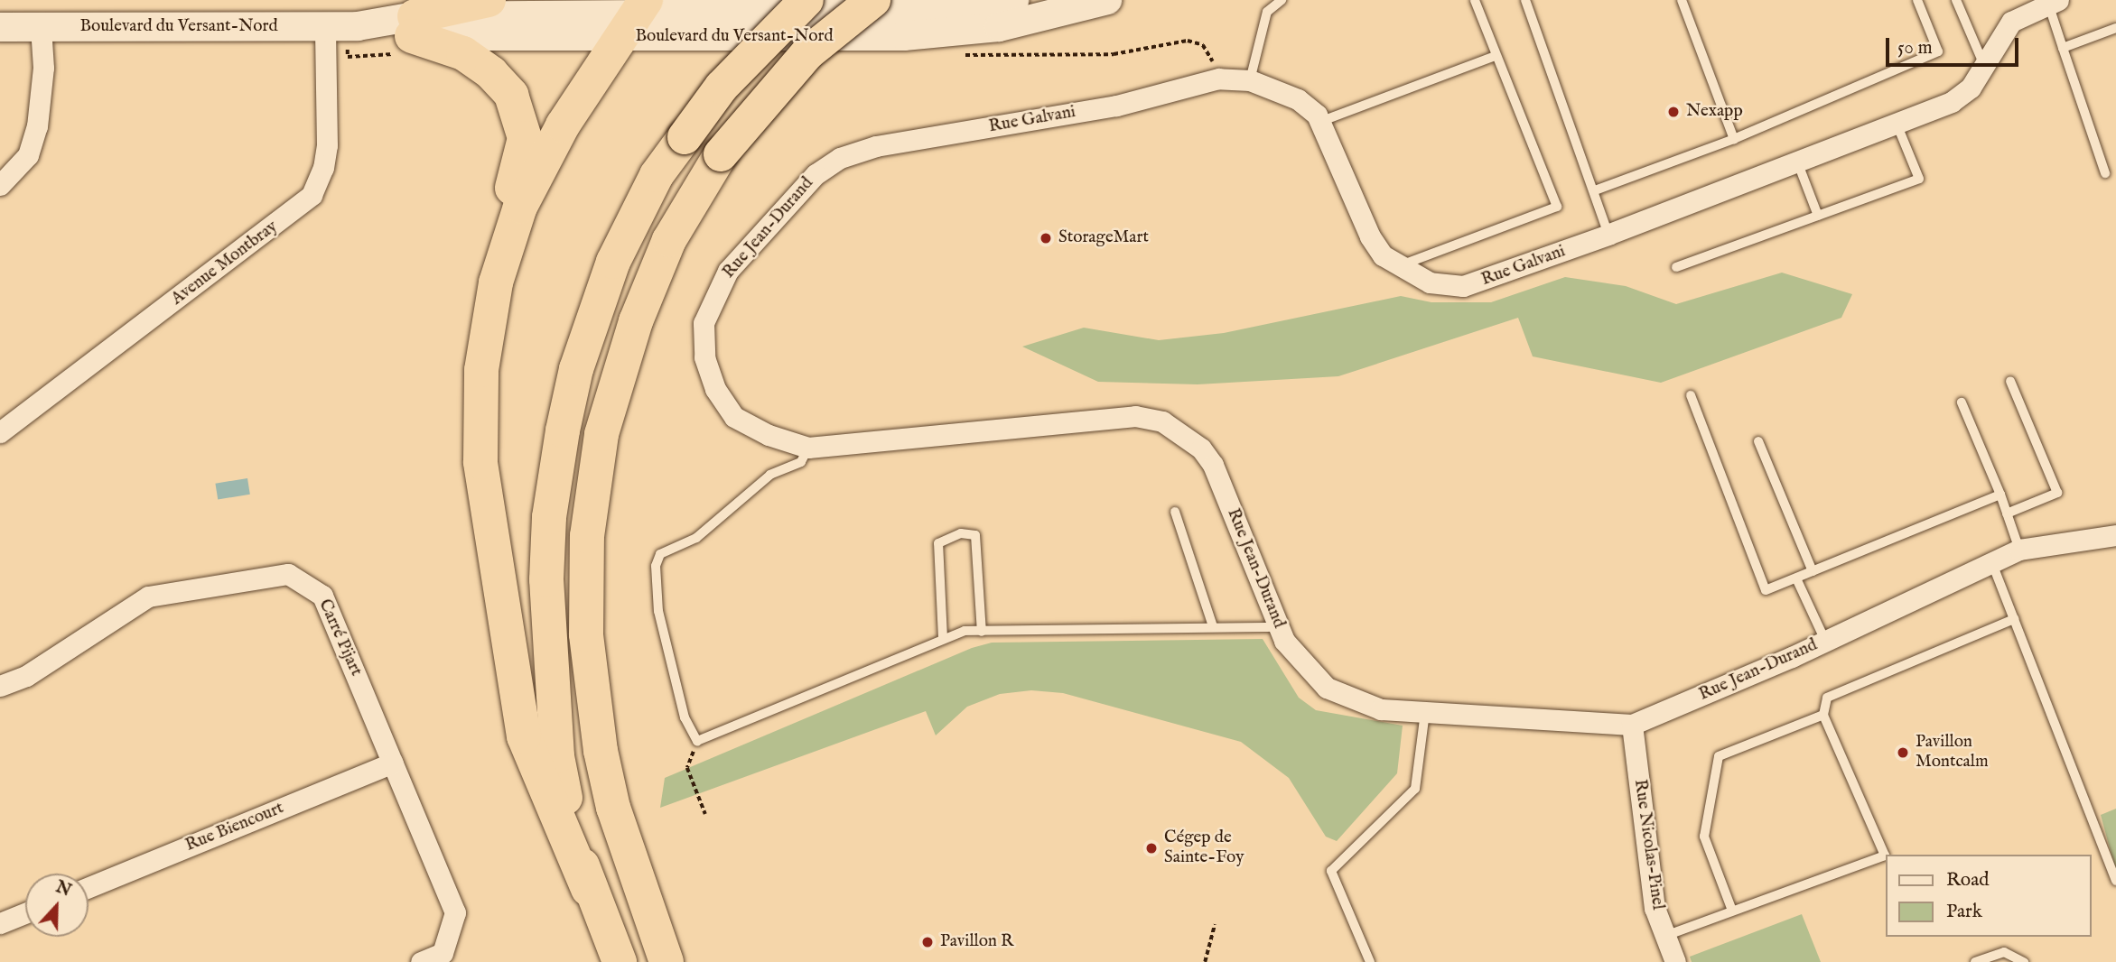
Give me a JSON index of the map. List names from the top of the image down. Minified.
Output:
{"streets":{"main road":["Boulevard du Versant-Nord"],"street":["Rue Galvani","Rue Jean-Durand","Avenue Montbray","Carré Pijart","Rue Biencourt","Rue Nicolas-Pinel"]},"crossings":[["Boulevard du Versant-Nord","Avenue Montbray"],["Rue Galvani","Rue Jean-Durand"],["Rue Jean-Durand","Rue Nicolas-Pinel"],["Carré Pijart","Rue Biencourt"]],"places":["Nexapp","StorageMart","Pavillon Montcalm","Cégep de Sainte-Foy","Pavillon R"],"legend":["Road","Park"],"scale_bar":"50 m","north":"top"}
